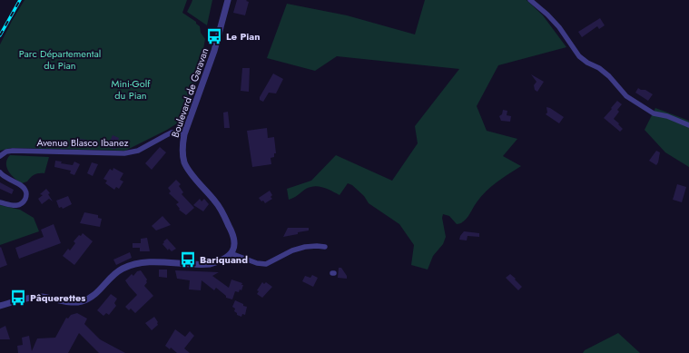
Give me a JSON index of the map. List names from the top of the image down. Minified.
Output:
{"streets":{"street":["Boulevard de Garavan","Avenue Blasco Ibanez"]},"crossings":[["Boulevard de Garavan","Avenue Blasco Ibanez"]],"parks":["Parc Départemental du Pian","Mini-Golf du Pian"],"places":{"bus stop":["Le Pian","Bariquand","Pâquerettes"]}}
